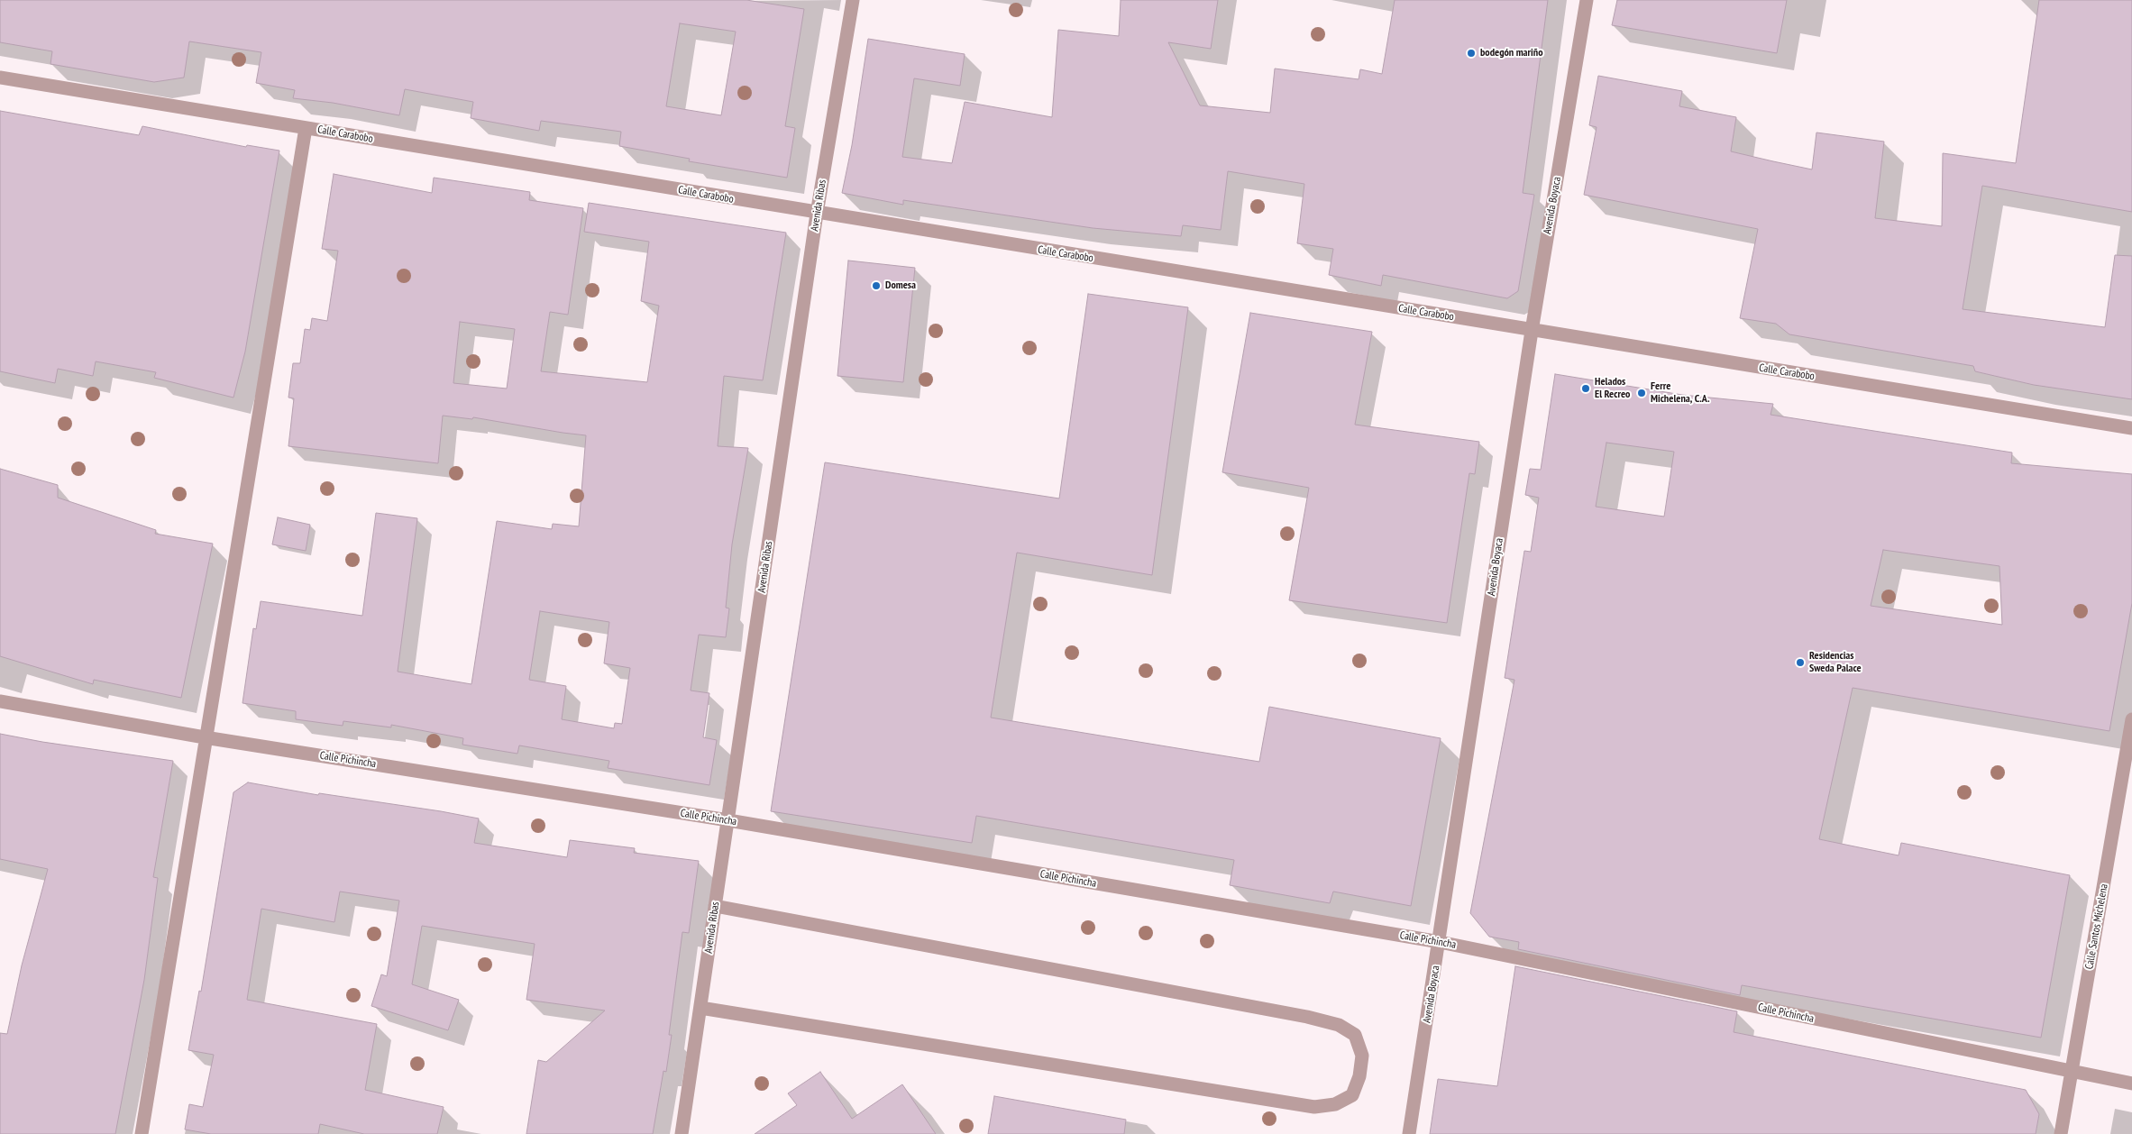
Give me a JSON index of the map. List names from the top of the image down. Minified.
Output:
{"streets":{"street":["Calle Carabobo","Avenida Ribas","Avenida Boyaca","Calle Pichincha","Calle Santos Michelena"]},"crossings":[["Calle Carabobo","Avenida Ribas"],["Calle Carabobo","Avenida Boyaca"],["Avenida Ribas","Calle Pichincha"],["Avenida Boyaca","Calle Pichincha"],["Calle Pichincha","Calle Santos Michelena"]],"places":["bodegón mariño","Domesa","Helados El Recreo","Ferre Michelena, C.A.","Residencias Sweda Palace"]}
